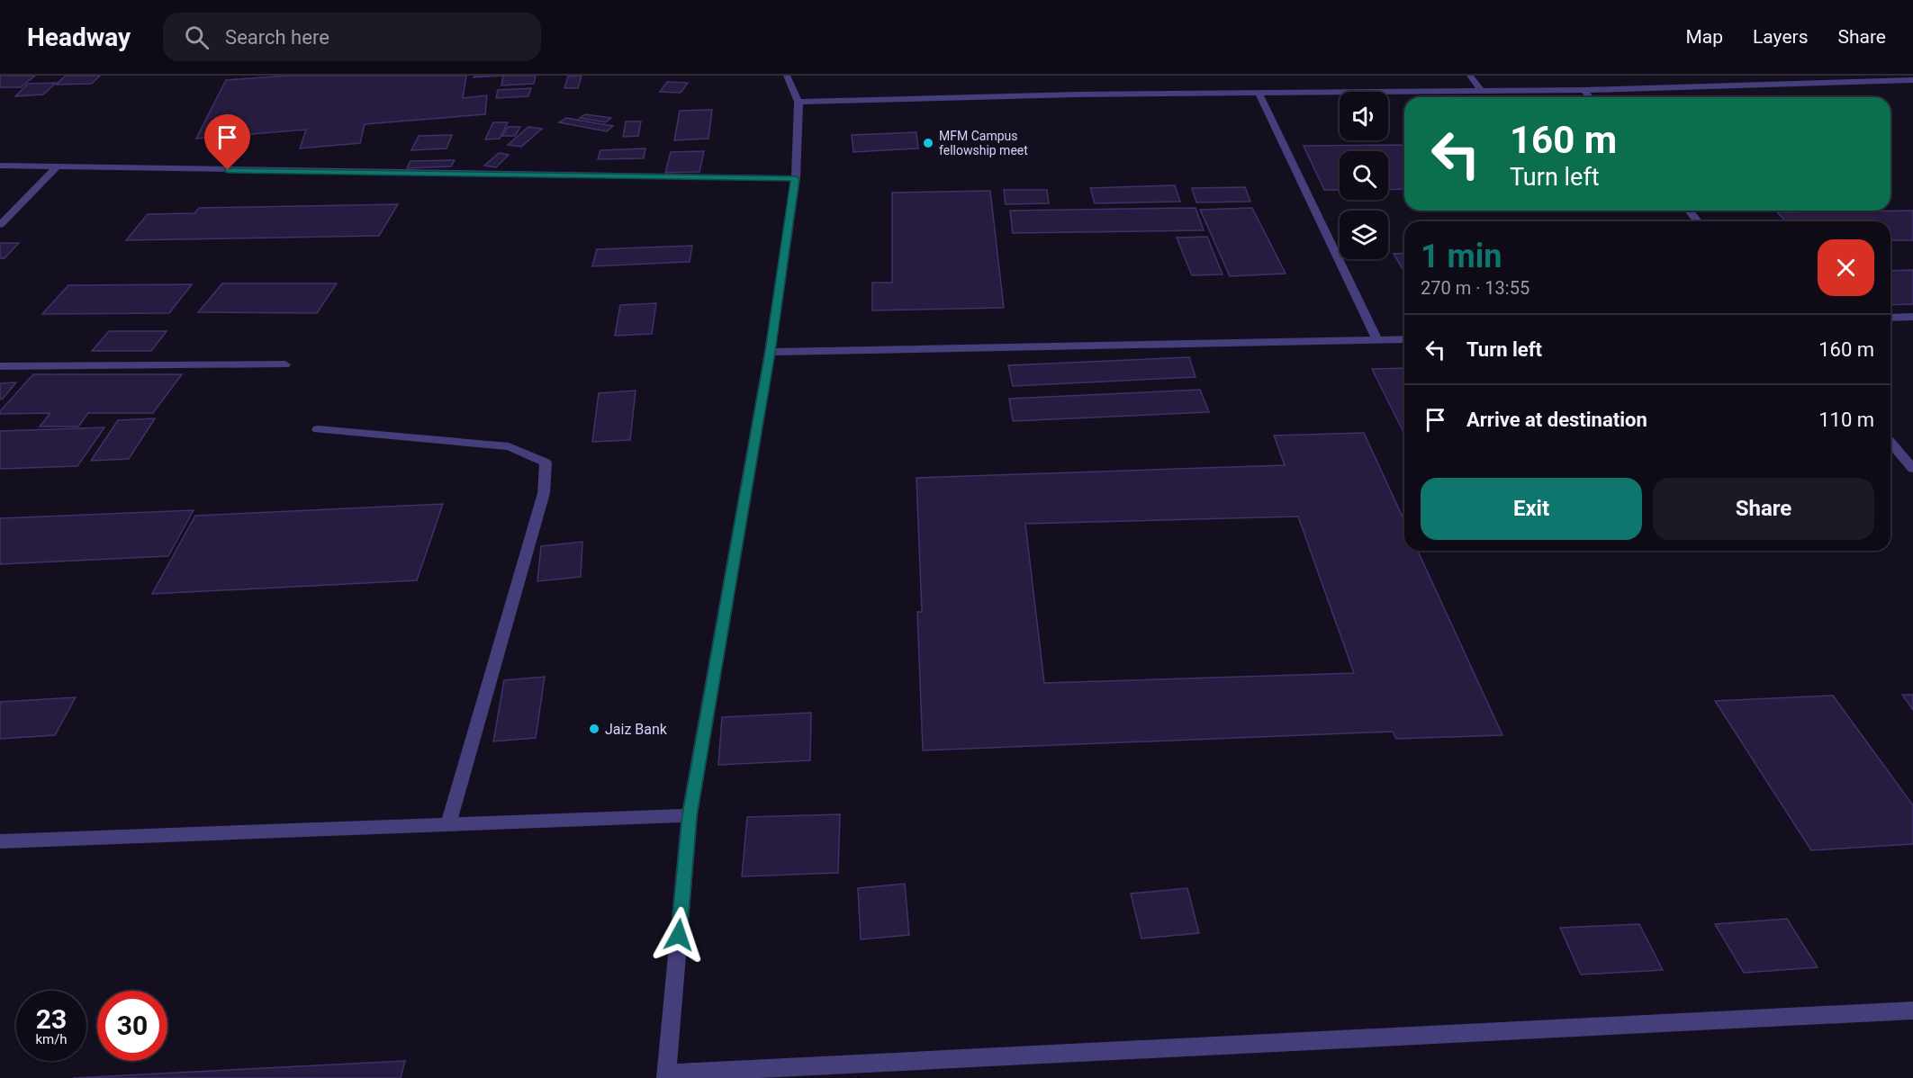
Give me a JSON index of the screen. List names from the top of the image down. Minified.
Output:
{"places":["MFM Campus fellowship meet","Jaiz Bank"],"page":{"header":"Headway","search":"Search here","nav":["Map","Layers","Share"],"turn":["160 m","Turn left"],"heading":["1 min","270 m · 13:55"],"list":[{"name":"Turn left","value":"160 m"},{"name":"Arrive at destination","value":"110 m"}],"buttons":["Exit","Share"],"speed":"23 km/h","limit":"30"}}
